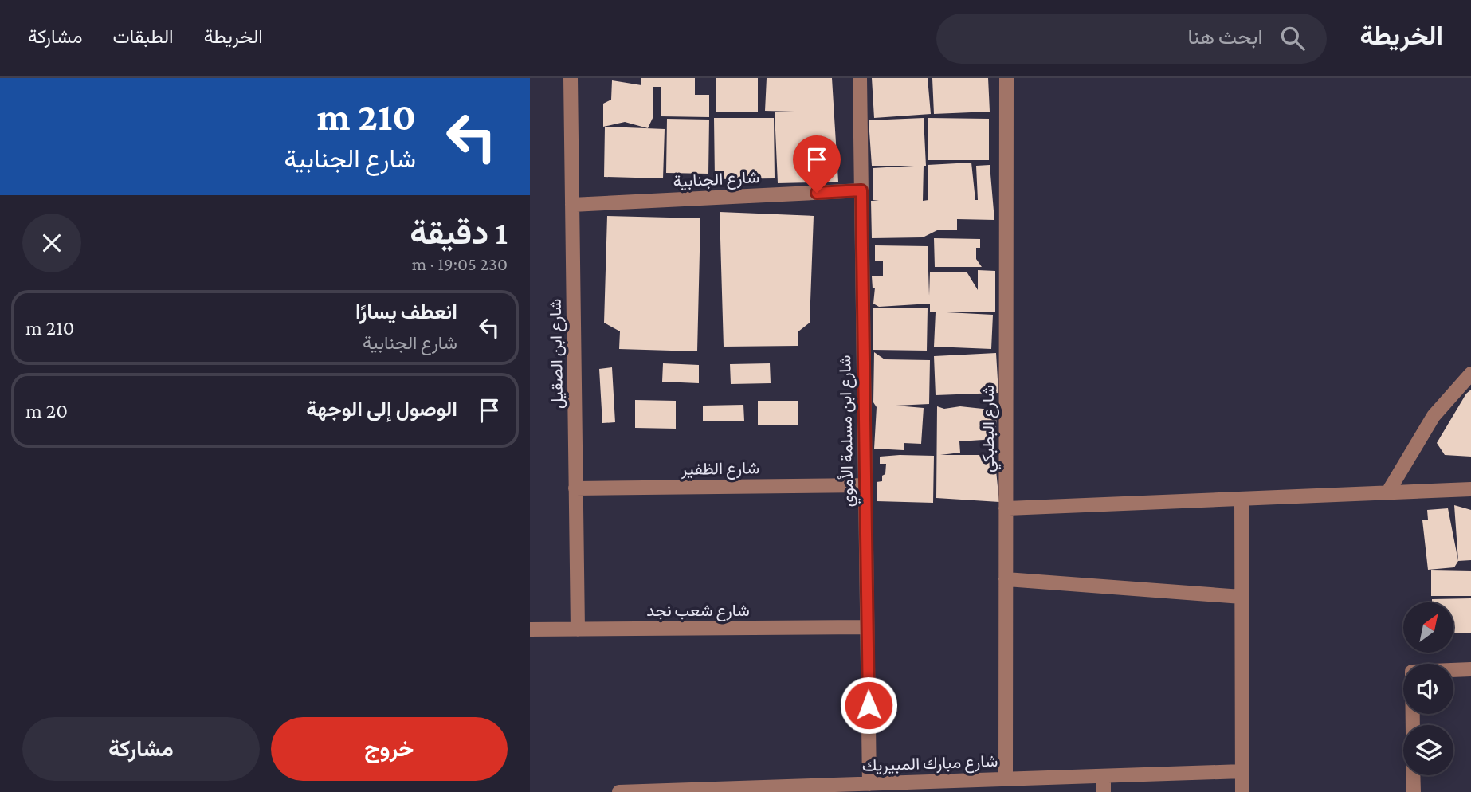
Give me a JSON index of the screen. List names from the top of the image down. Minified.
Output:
{"streets":{"street":["شارع الجنابية","شارع ابن الصقيل","شارع البطبكي","شارع ابن مسلمة الأموي","شارع الظفير","شارع شعب نجد","شارع مبارك المبيريك"]},"crossings":[["شارع الجنابية","شارع ابن الصقيل"],["شارع الجنابية","شارع ابن مسلمة الأموي"],["شارع ابن الصقيل","شارع الظفير"],["شارع ابن الصقيل","شارع شعب نجد"],["شارع البطبكي","شارع مبارك المبيريك"],["شارع ابن مسلمة الأموي","شارع الظفير"],["شارع ابن مسلمة الأموي","شارع شعب نجد"],["شارع ابن مسلمة الأموي","شارع مبارك المبيريك"]],"north":"top right","page":{"header":"الخريطة","search":"ابحث هنا","nav":["الخريطة","الطبقات","مشاركة"],"turn":["210 m","شارع الجنابية"],"heading":["1 دقيقة","230 m · 19:05"],"list":[{"name":"انعطف يسارًا","note":"شارع الجنابية","value":"210 m"},{"name":"الوصول إلى الوجهة","value":"20 m"}],"buttons":["خروج","مشاركة"]}}
